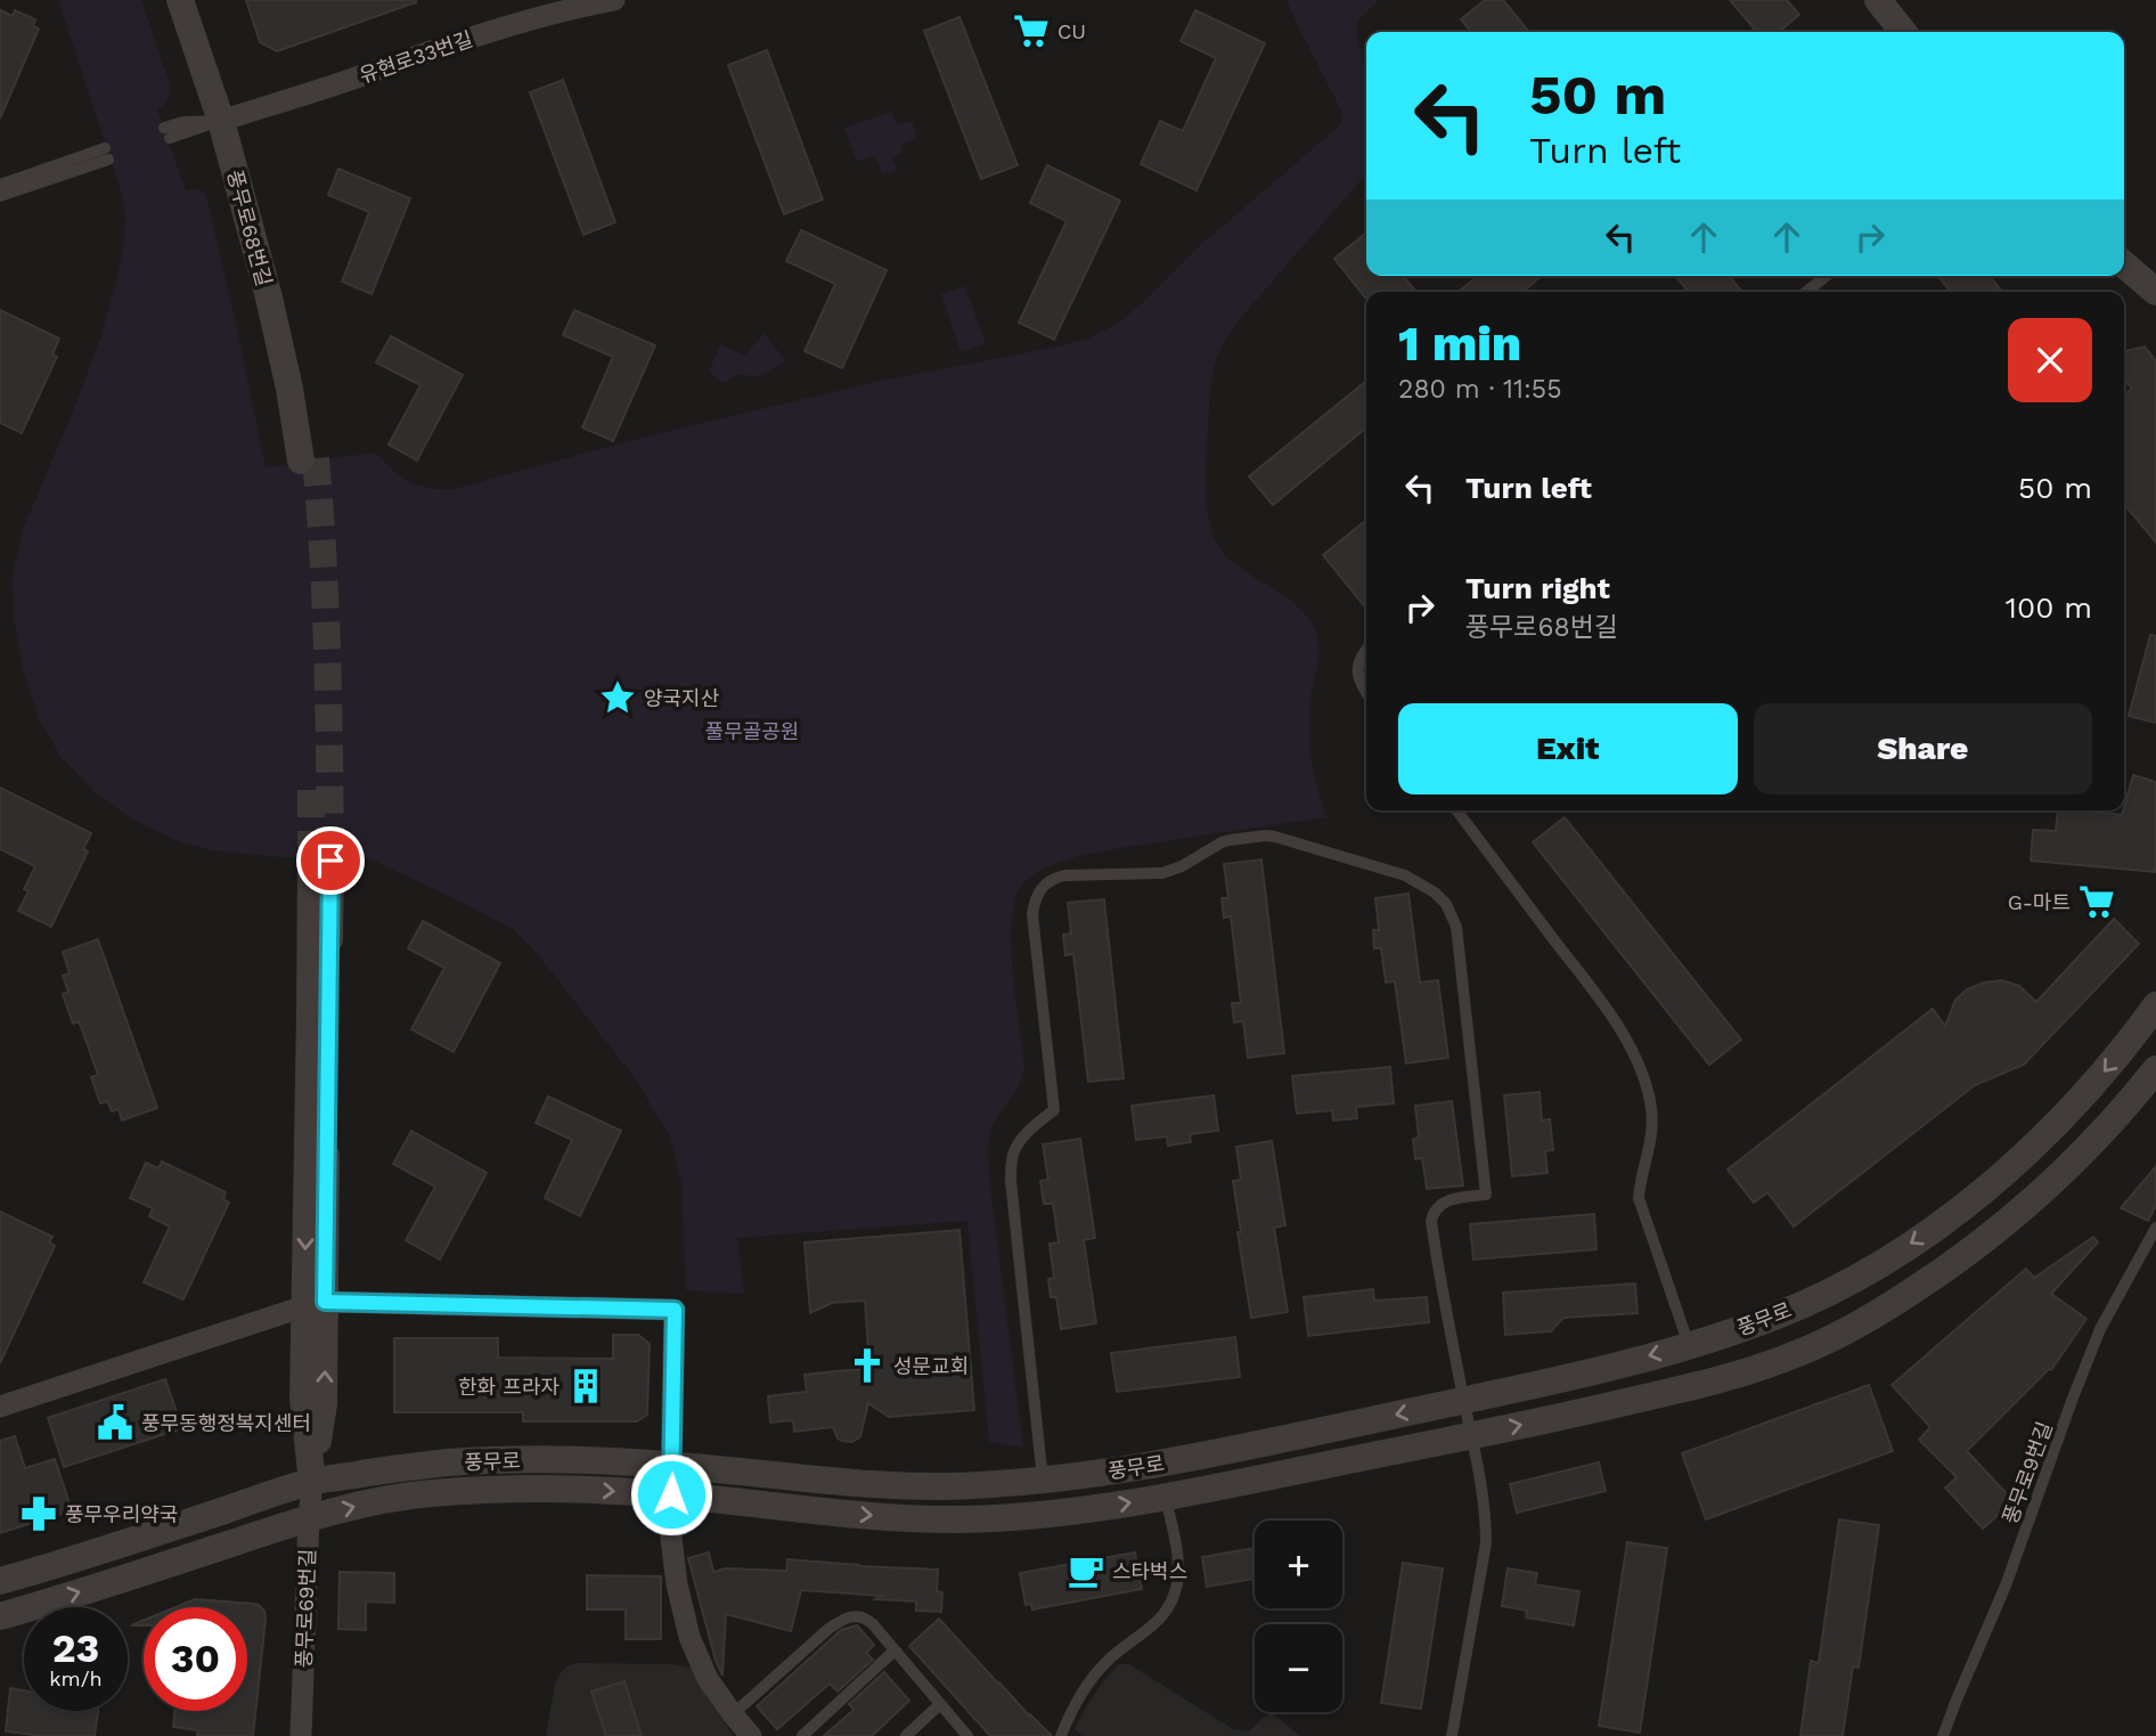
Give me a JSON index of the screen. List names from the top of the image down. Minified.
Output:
{"streets":{"street":["유현로33번길","풍무로68번길","풍무로","풍무로69번길"],"lane":["풍무로9번길"]},"crossings":[["유현로33번길","풍무로68번길"],["풍무로","풍무로69번길"]],"parks":["풀무골공원"],"places":{"supermarket":["CU","G-마트"],"place":["양국지산"],"church":["성문교회"],"building":["한화 프라자"],"public building":["풍무동행정복지센터"],"pharmacy":["풍무우리약국"],"cafe":["스타벅스"]},"page":{"turn":["50 m","Turn left"],"heading":["1 min","280 m · 11:55"],"list":[{"name":"Turn left","value":"50 m"},{"name":"Turn right","note":"풍무로68번길","value":"100 m"}],"buttons":["Exit","Share"],"map_buttons":["+","−"],"speed":"23 km/h","limit":"30"}}
